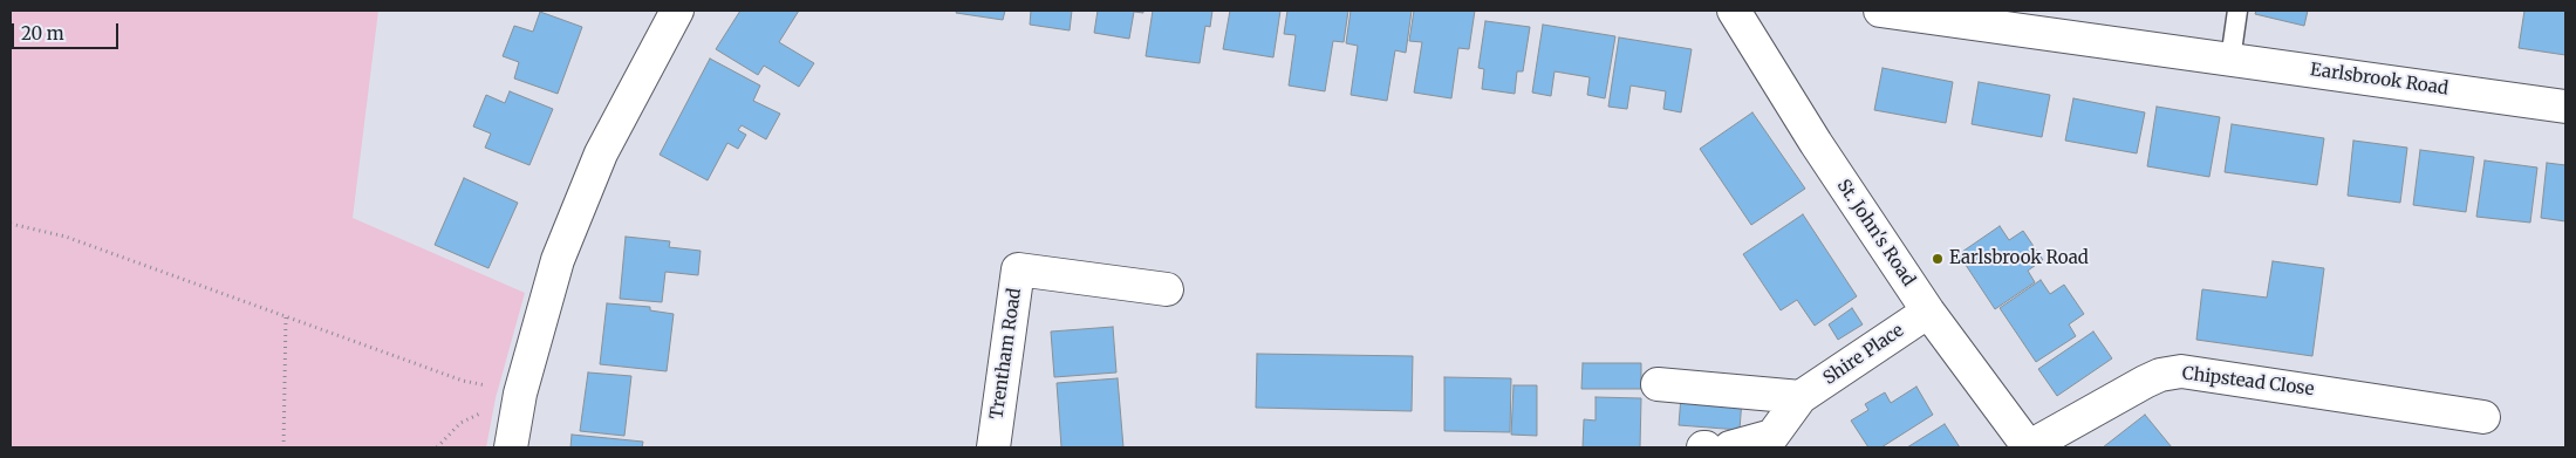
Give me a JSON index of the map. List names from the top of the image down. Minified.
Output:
{"streets":{"street":["Earlsbrook Road","St. John's Road","Trentham Road","Shire Place","Chipstead Close"]},"crossings":[["St. John's Road","Shire Place"],["St. John's Road","Chipstead Close"]],"places":["Earlsbrook Road"],"scale_bar":"20 m"}
